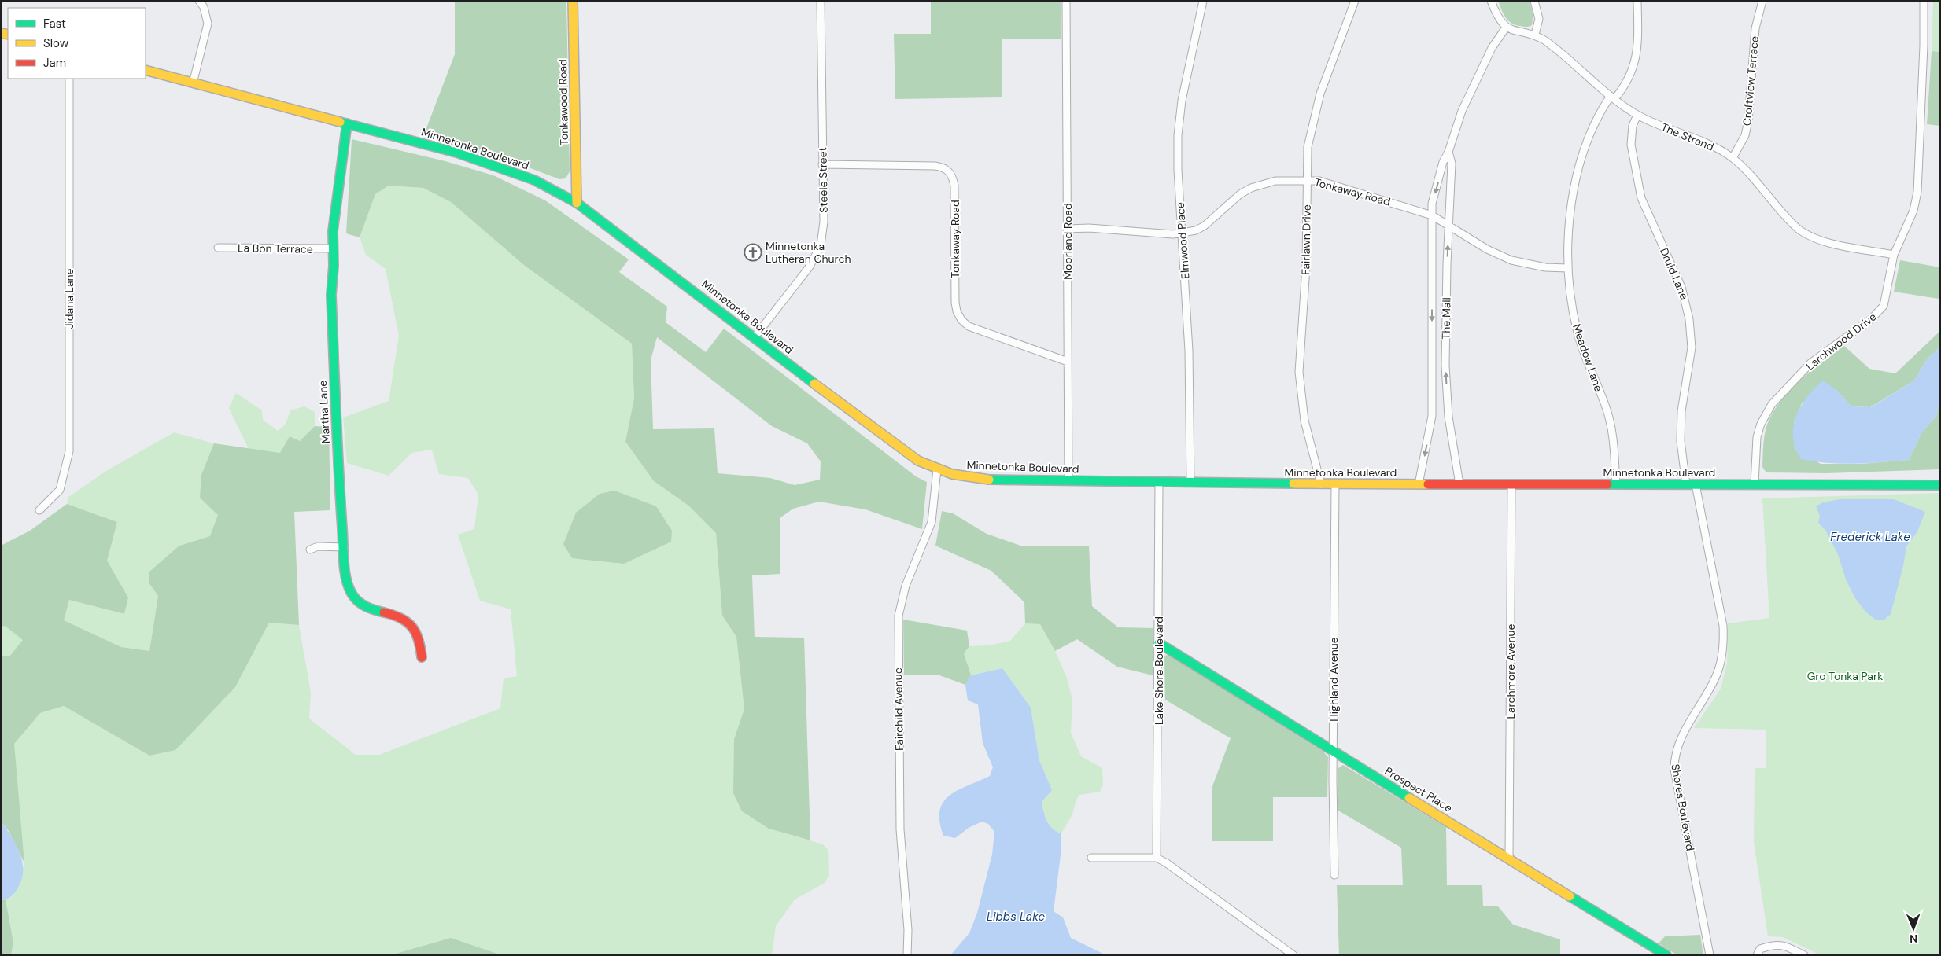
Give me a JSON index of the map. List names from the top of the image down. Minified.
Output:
{"streets":{"main road":["Tonkawood Road","Minnetonka Boulevard","Martha Lane","Prospect Place"],"street":["Croftview Terrace","The Strand","Steele Street","Tonkaway Road","Fairlawn Drive","Elmwood Place","Moorland Road","La Bon Terrace","Druid Lane","Jidana Lane","The Mall","Larchwood Drive","Meadow Lane","Lake Shore Boulevard","Larchmore Avenue","Highland Avenue","Fairchild Avenue","Shores Boulevard"]},"crossings":[["Croftview Terrace","The Strand"],["Tonkawood Road","Minnetonka Boulevard"],["The Strand","Druid Lane"],["The Strand","The Mall"],["The Strand","Larchwood Drive"],["The Strand","Meadow Lane"],["Minnetonka Boulevard","Steele Street"],["Minnetonka Boulevard","Fairlawn Drive"],["Minnetonka Boulevard","Elmwood Place"],["Minnetonka Boulevard","Moorland Road"],["Minnetonka Boulevard","Druid Lane"],["Minnetonka Boulevard","The Mall"],["Minnetonka Boulevard","Larchwood Drive"],["Minnetonka Boulevard","Meadow Lane"],["Minnetonka Boulevard","Martha Lane"],["Minnetonka Boulevard","Lake Shore Boulevard"],["Minnetonka Boulevard","Larchmore Avenue"],["Minnetonka Boulevard","Highland Avenue"],["Minnetonka Boulevard","Fairchild Avenue"],["Minnetonka Boulevard","Shores Boulevard"],["Steele Street","Tonkaway Road"],["Tonkaway Road","Fairlawn Drive"],["Tonkaway Road","Elmwood Place"],["Tonkaway Road","Moorland Road"],["Tonkaway Road","The Mall"],["Tonkaway Road","Meadow Lane"],["La Bon Terrace","Martha Lane"],["Lake Shore Boulevard","Prospect Place"],["Larchmore Avenue","Prospect Place"],["Highland Avenue","Prospect Place"]],"water":["Frederick Lake","Libbs Lake"],"parks":["Gro Tonka Park"],"places":{"church":["Minnetonka Lutheran Church"]},"legend":["Fast","Slow","Jam"],"north":"bottom"}
